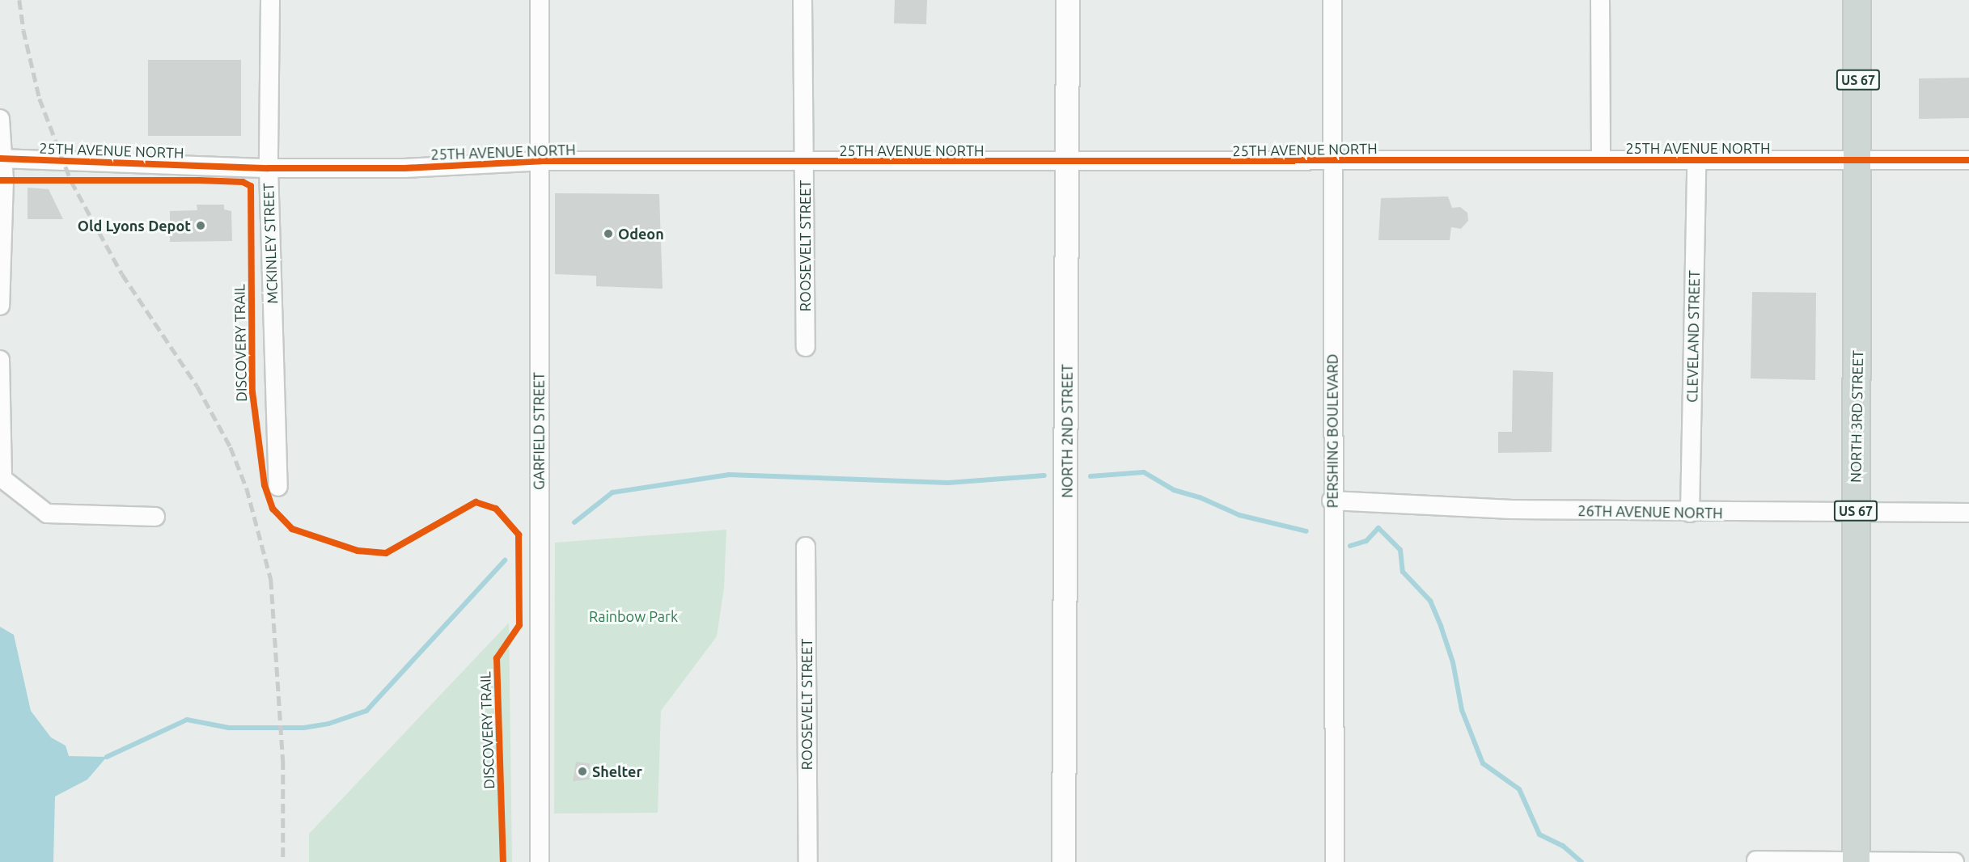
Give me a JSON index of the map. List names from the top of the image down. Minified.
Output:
{"streets":{"main road":["US 67","NORTH 3RD STREET"],"street":["25TH AVENUE NORTH","MCKINLEY STREET","ROOSEVELT STREET","CLEVELAND STREET","GARFIELD STREET","NORTH 2ND STREET","PERSHING BOULEVARD","26TH AVENUE NORTH"],"cycle path":["DISCOVERY TRAIL"]},"crossings":[["25TH AVENUE NORTH","MCKINLEY STREET"],["25TH AVENUE NORTH","ROOSEVELT STREET"],["25TH AVENUE NORTH","CLEVELAND STREET"],["25TH AVENUE NORTH","NORTH 3RD STREET"],["25TH AVENUE NORTH","GARFIELD STREET"],["25TH AVENUE NORTH","NORTH 2ND STREET"],["25TH AVENUE NORTH","PERSHING BOULEVARD"],["CLEVELAND STREET","26TH AVENUE NORTH"],["NORTH 3RD STREET","26TH AVENUE NORTH"],["PERSHING BOULEVARD","26TH AVENUE NORTH"]],"parks":["Rainbow Park"],"places":["Old Lyons Depot","Odeon","Shelter"]}
